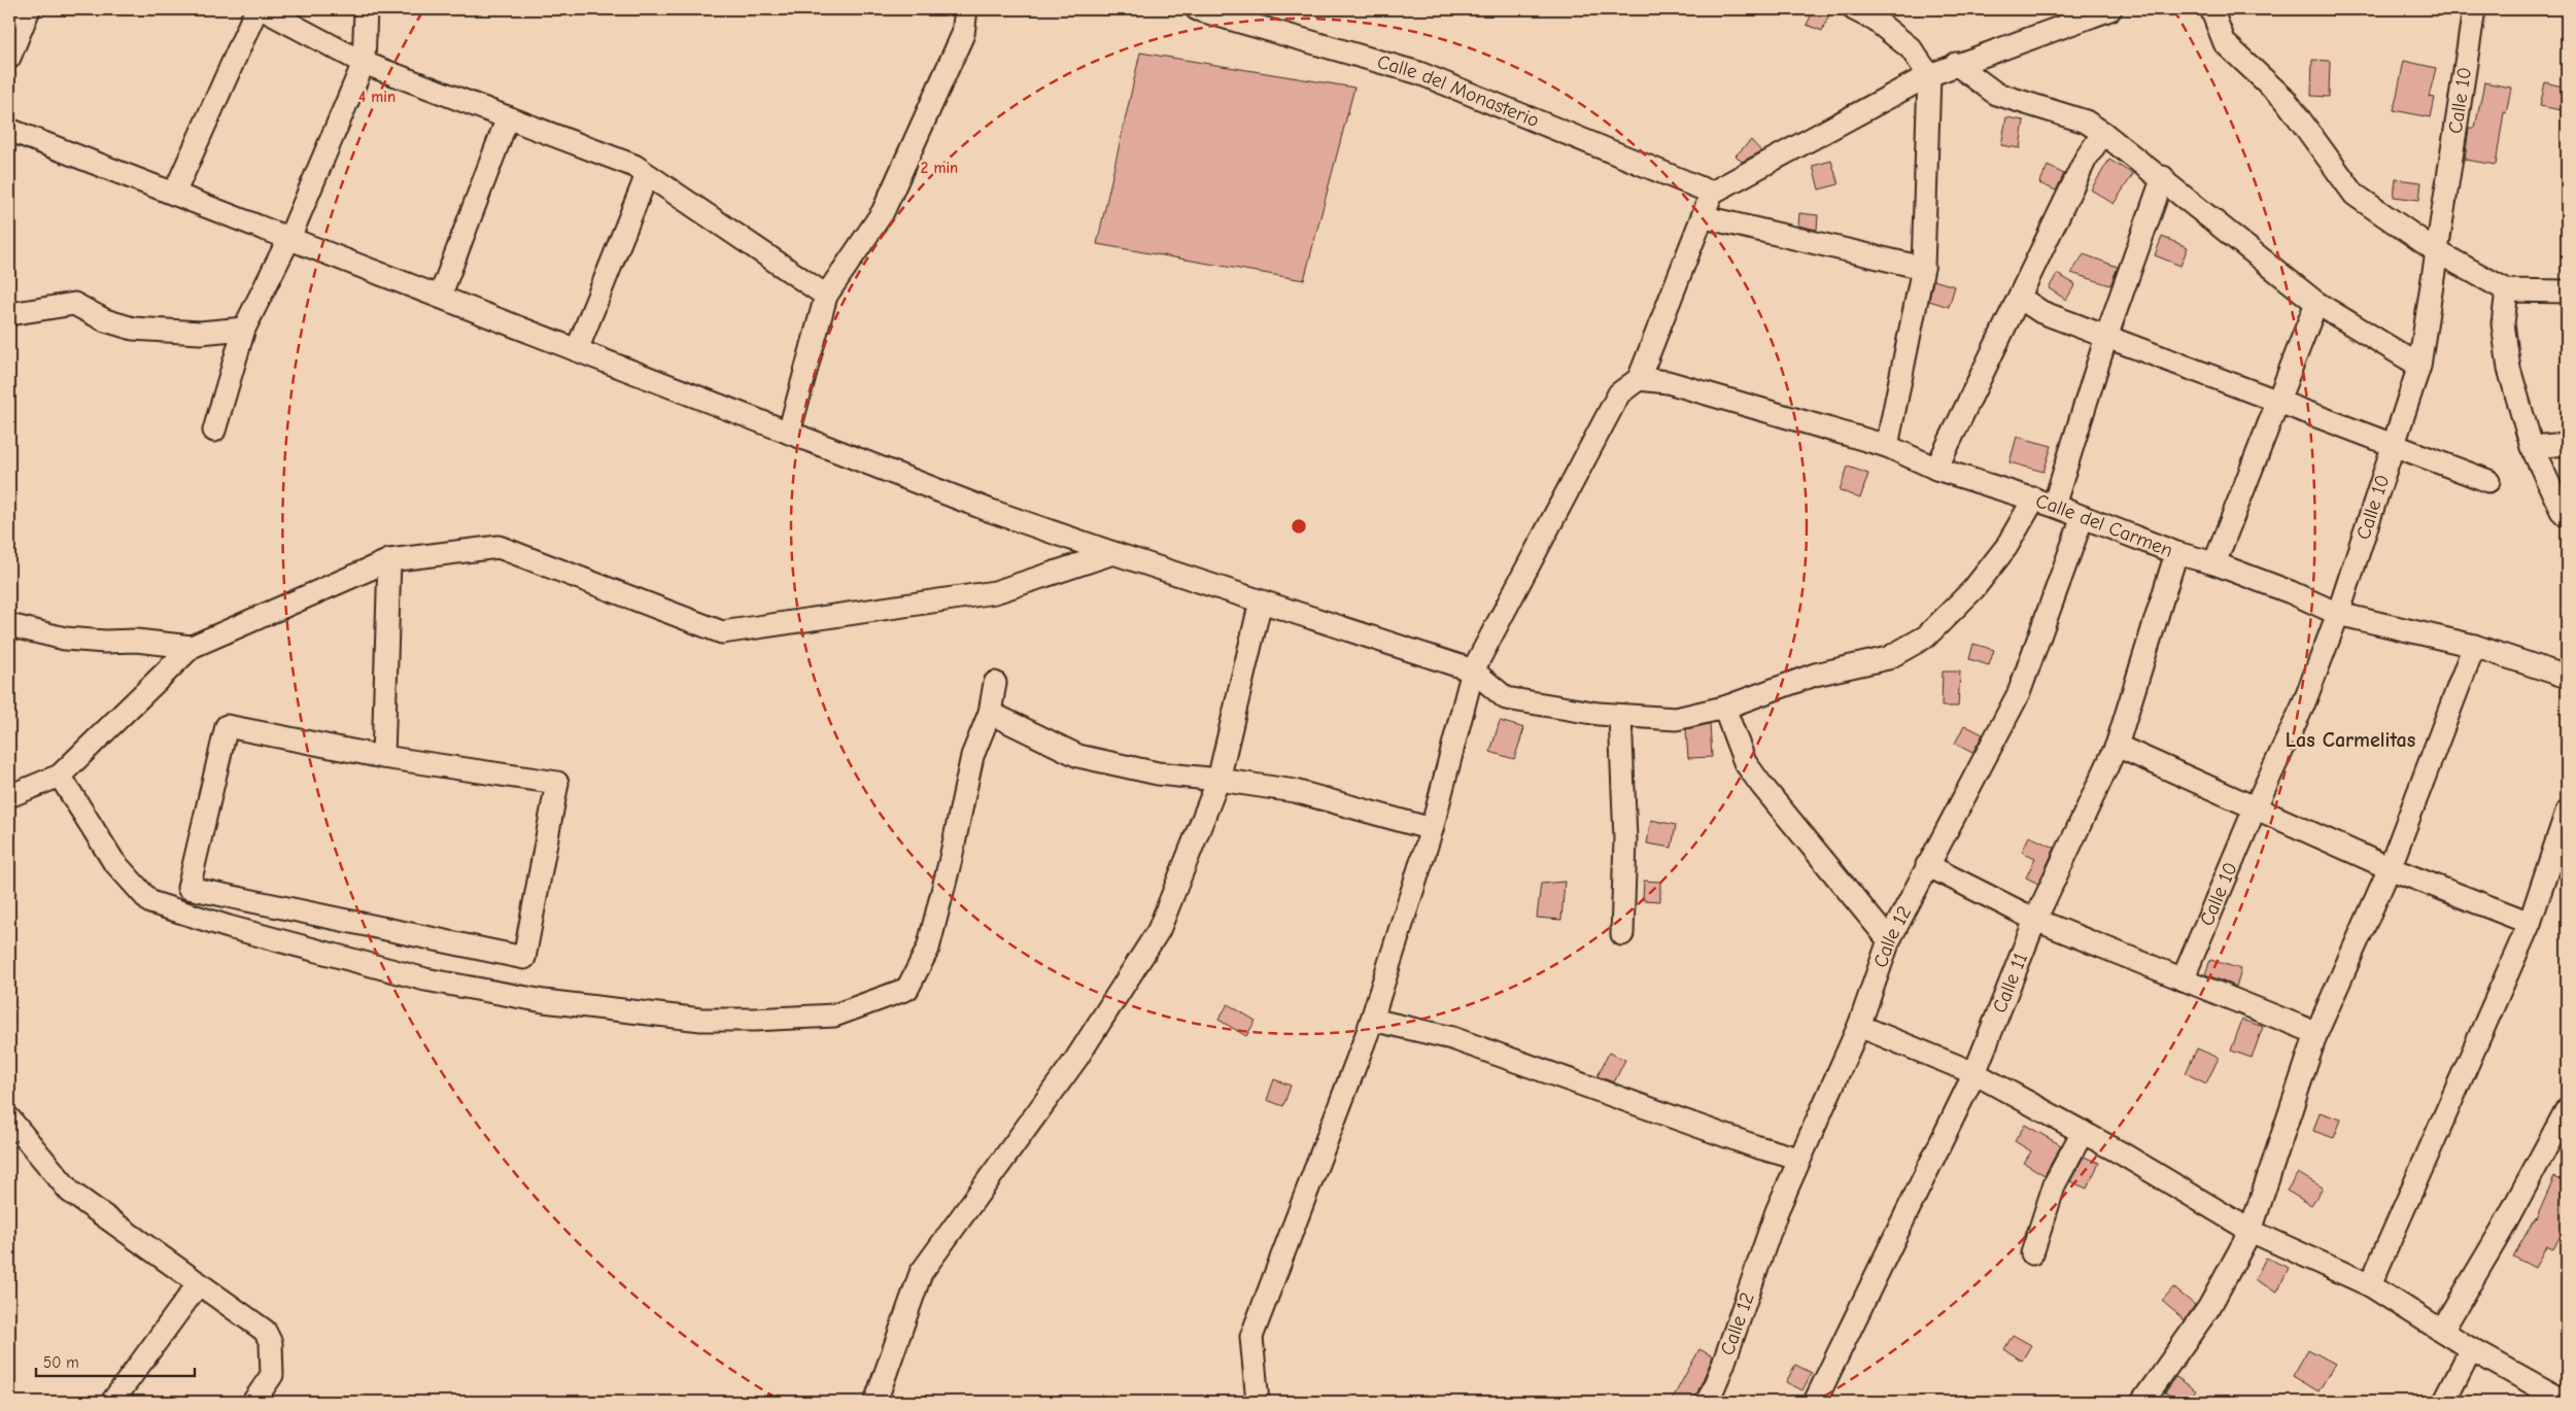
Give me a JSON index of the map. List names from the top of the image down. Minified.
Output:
{"streets":{"street":["Calle del Monasterio","Calle 10","Calle del Carmen","Calle 12","Calle 11"]},"crossings":[["Calle 10","Calle del Carmen"],["Calle del Carmen","Calle 12"],["Calle del Carmen","Calle 11"]],"districts":["Las Carmelitas"],"scale_bar":"50 m","rings":["4 min","2 min"]}
